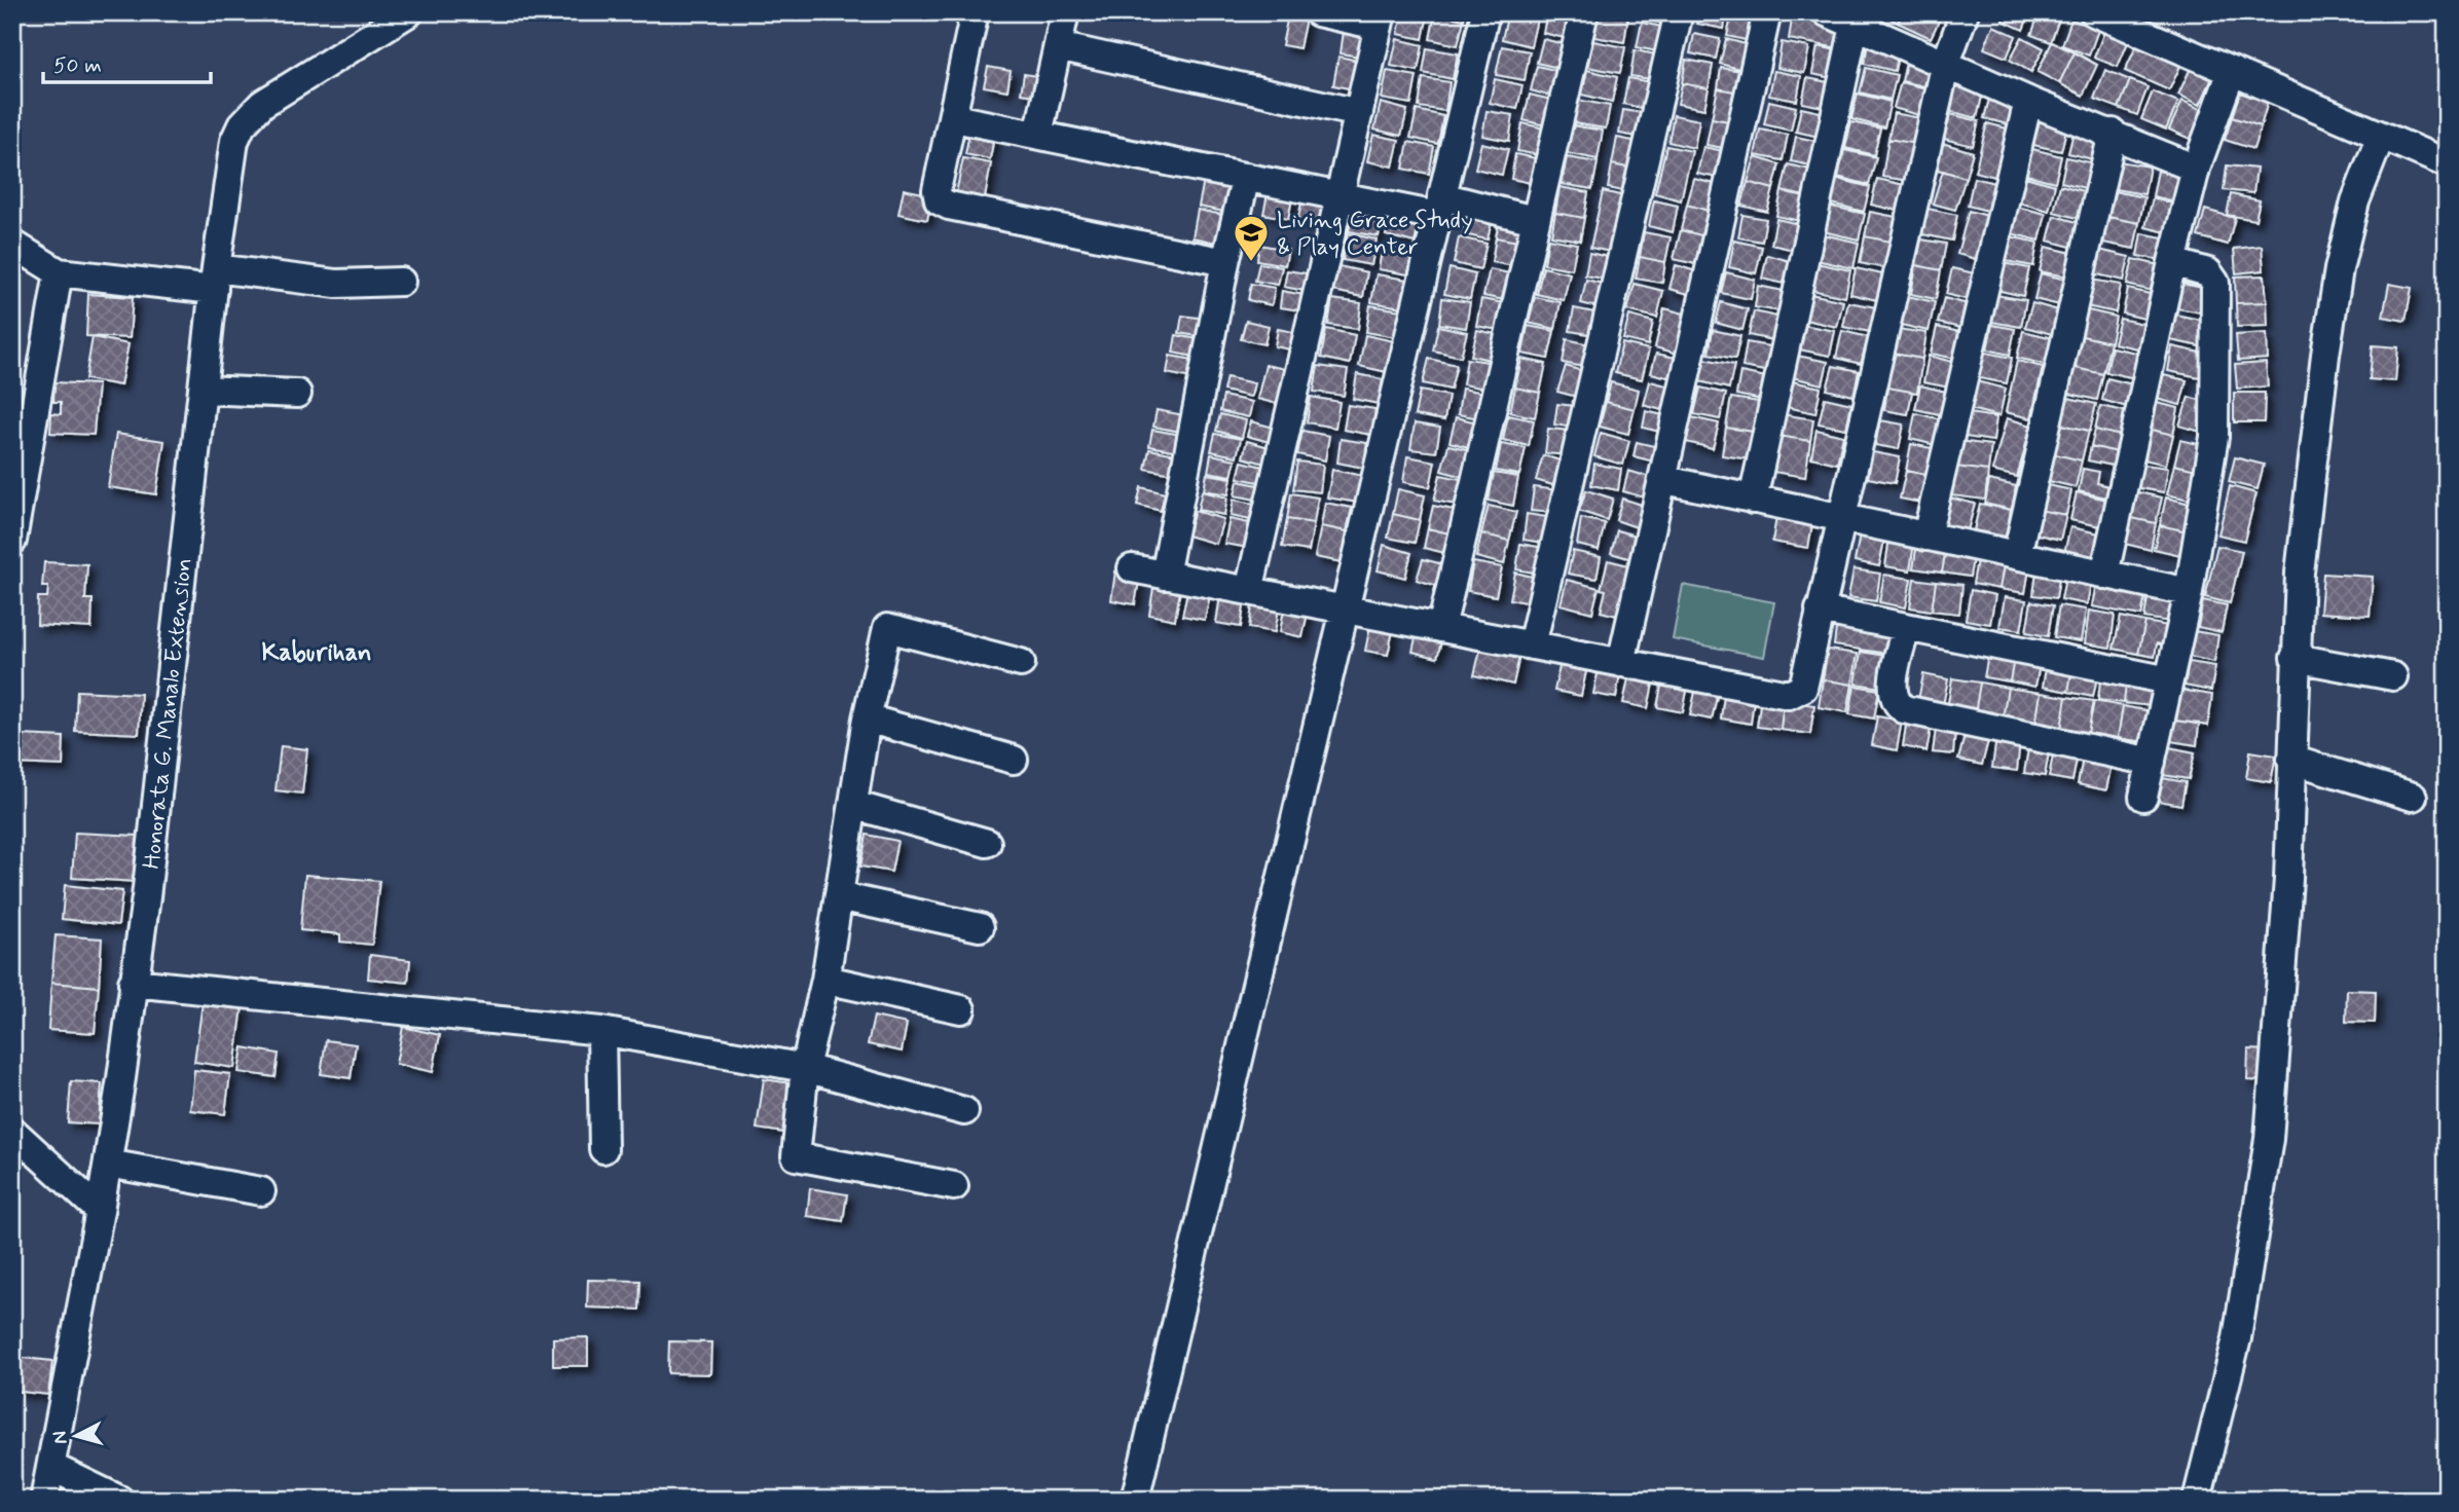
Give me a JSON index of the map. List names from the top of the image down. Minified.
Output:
{"streets":{"street":["Honorata G. Manalo Extension"]},"districts":["Kaburihan"],"places":{"school or university":["Living Grace Study & Play Center"]},"scale_bar":"50 m","north":"left"}
